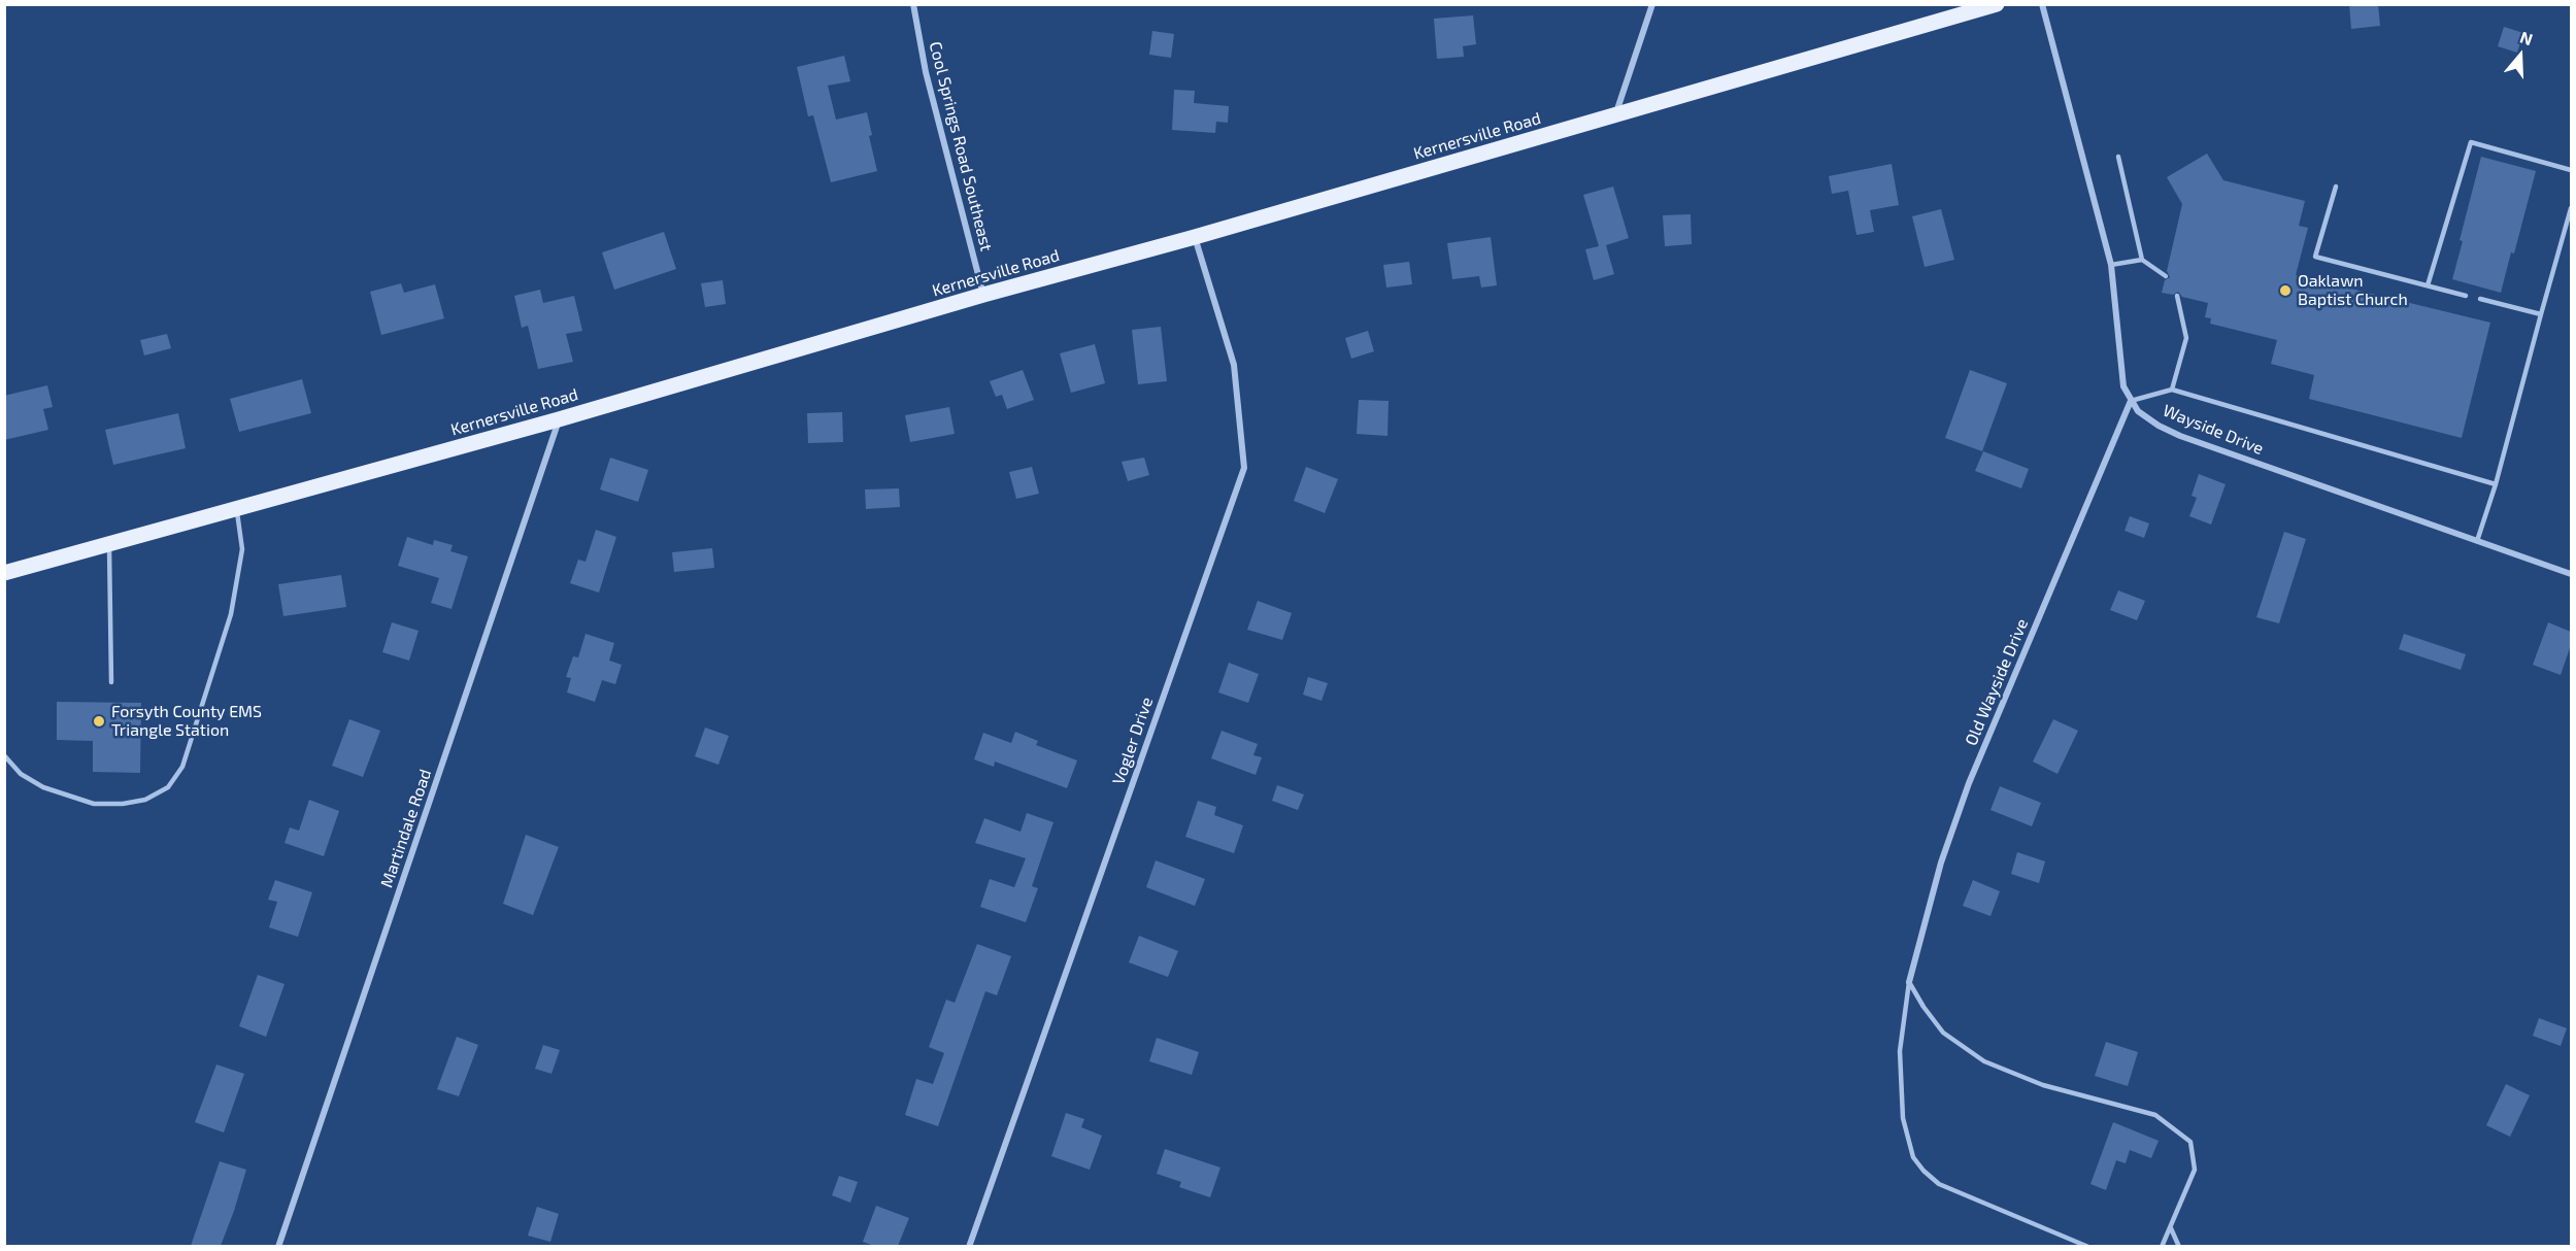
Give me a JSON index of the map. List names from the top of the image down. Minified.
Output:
{"streets":{"main road":["Kernersville Road"],"street":["Cool Springs Road Southeast","Wayside Drive","Old Wayside Drive","Vogler Drive","Martindale Road"]},"crossings":[["Kernersville Road","Cool Springs Road Southeast"],["Kernersville Road","Vogler Drive"],["Kernersville Road","Martindale Road"],["Wayside Drive","Old Wayside Drive"]],"places":["Oaklawn Baptist Church","Forsyth County EMS Triangle Station"],"north":"top"}
